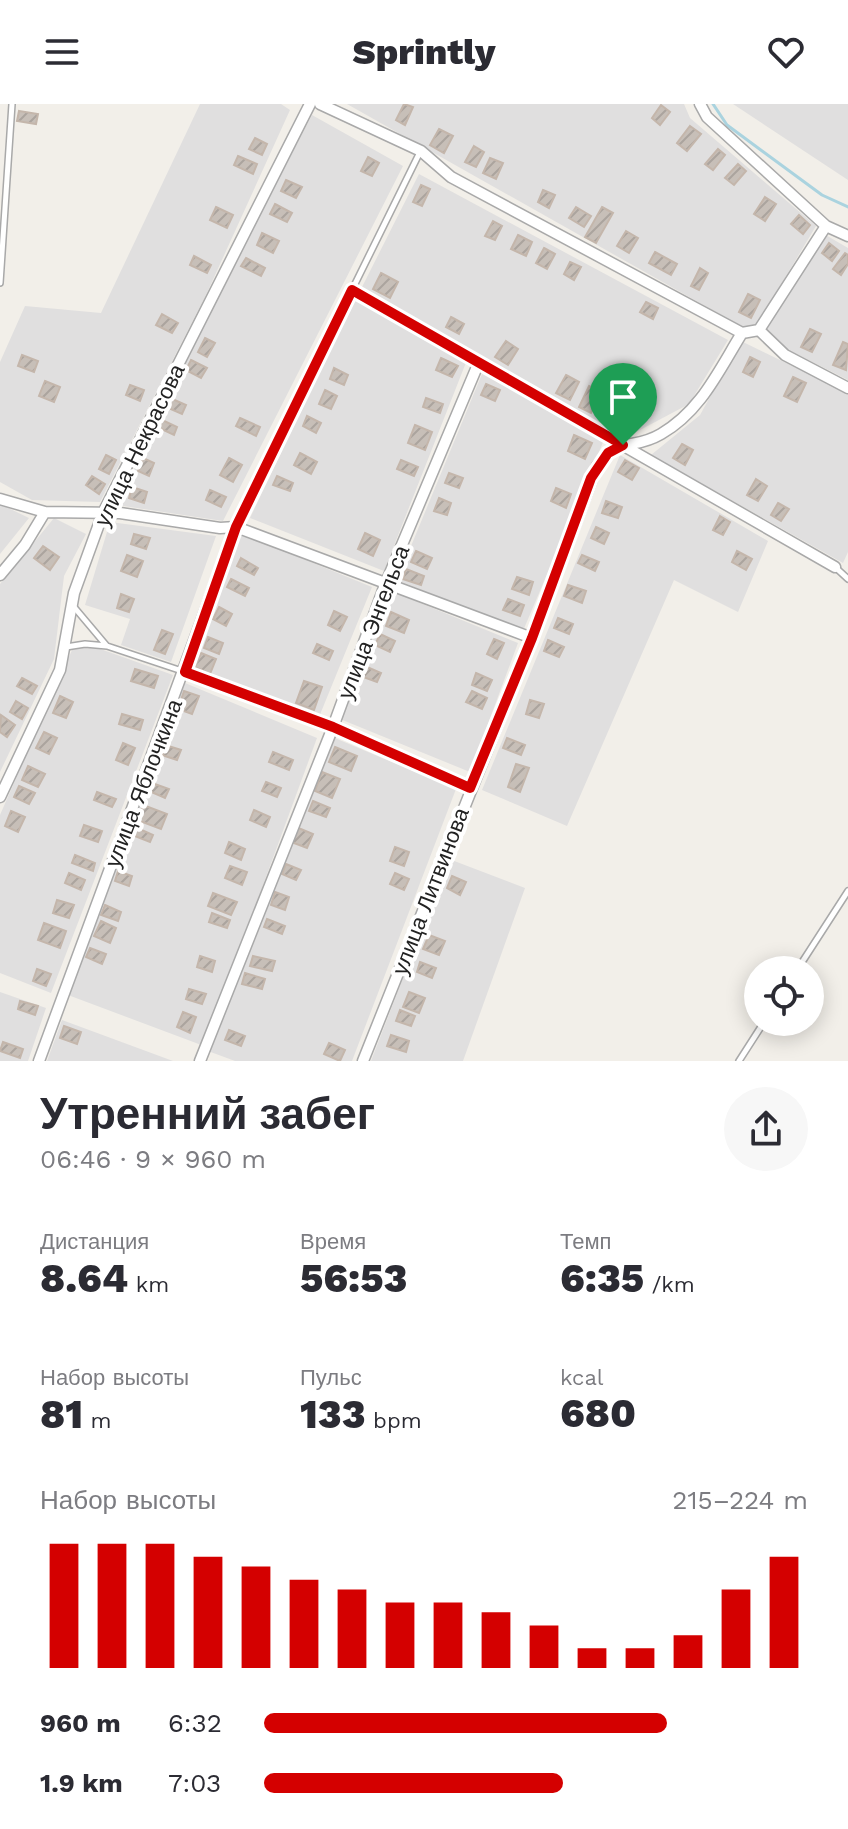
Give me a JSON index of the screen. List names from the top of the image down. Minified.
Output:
{"streets":{"street":["улица Некрасова","улица Энгельса","улица Яблочкина","улица Литвинова"]},"page":{"header":"Sprintly","heading":["Утренний забег","06:46 · 9 × 960 m"],"stats":[["Дистанция","8.64 km"],["Время","56:53"],["Темп","6:35 /km"],["Набор высоты","81 m"],["Пульс","133 bpm"],["kcal","680"]],"chart":["Набор высоты","215–224 m"],"list":[{"name":"960 m","note":"6:32"},{"name":"1.9 km","note":"7:03"}]}}
